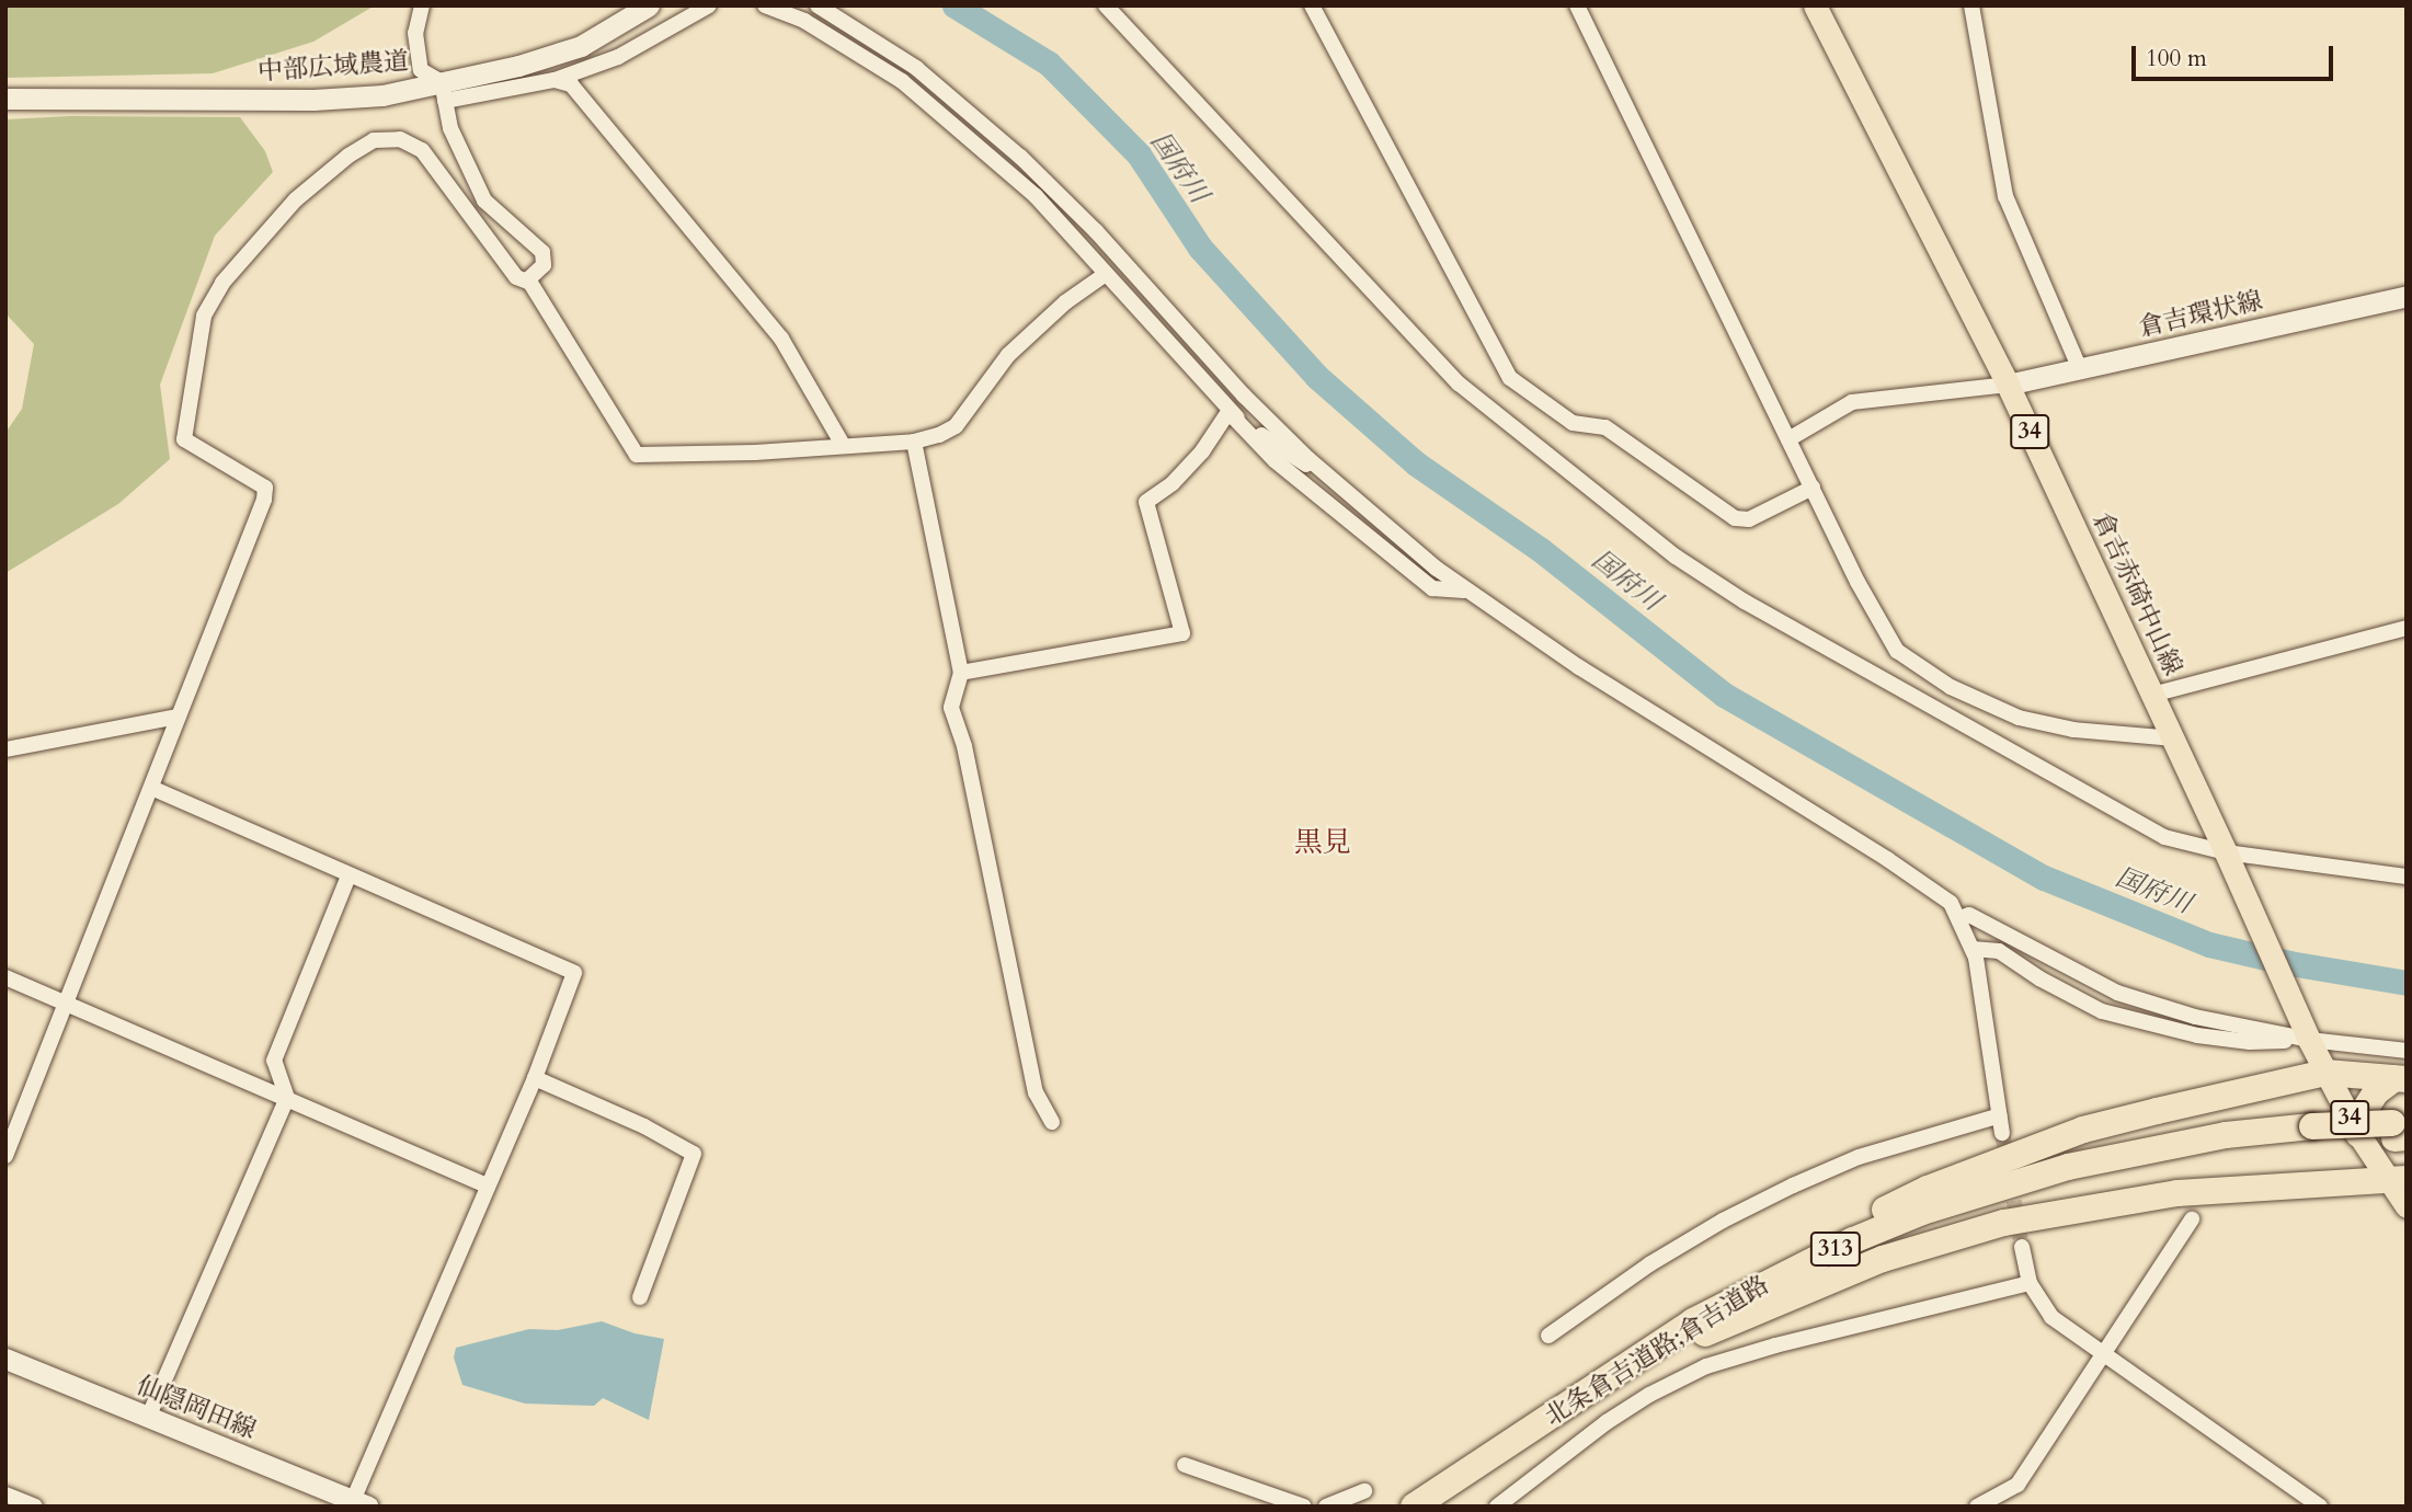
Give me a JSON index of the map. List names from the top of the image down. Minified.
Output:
{"streets":{"highway":["313","北条倉吉道路;倉吉道路"],"main road":["中部広域農道","倉吉環状線","34","倉吉赤碕中山線","仙隠岡田線"]},"crossings":[["倉吉環状線","倉吉赤碕中山線"]],"districts":["黒見"],"water":["国府川"],"scale_bar":"100 m"}
